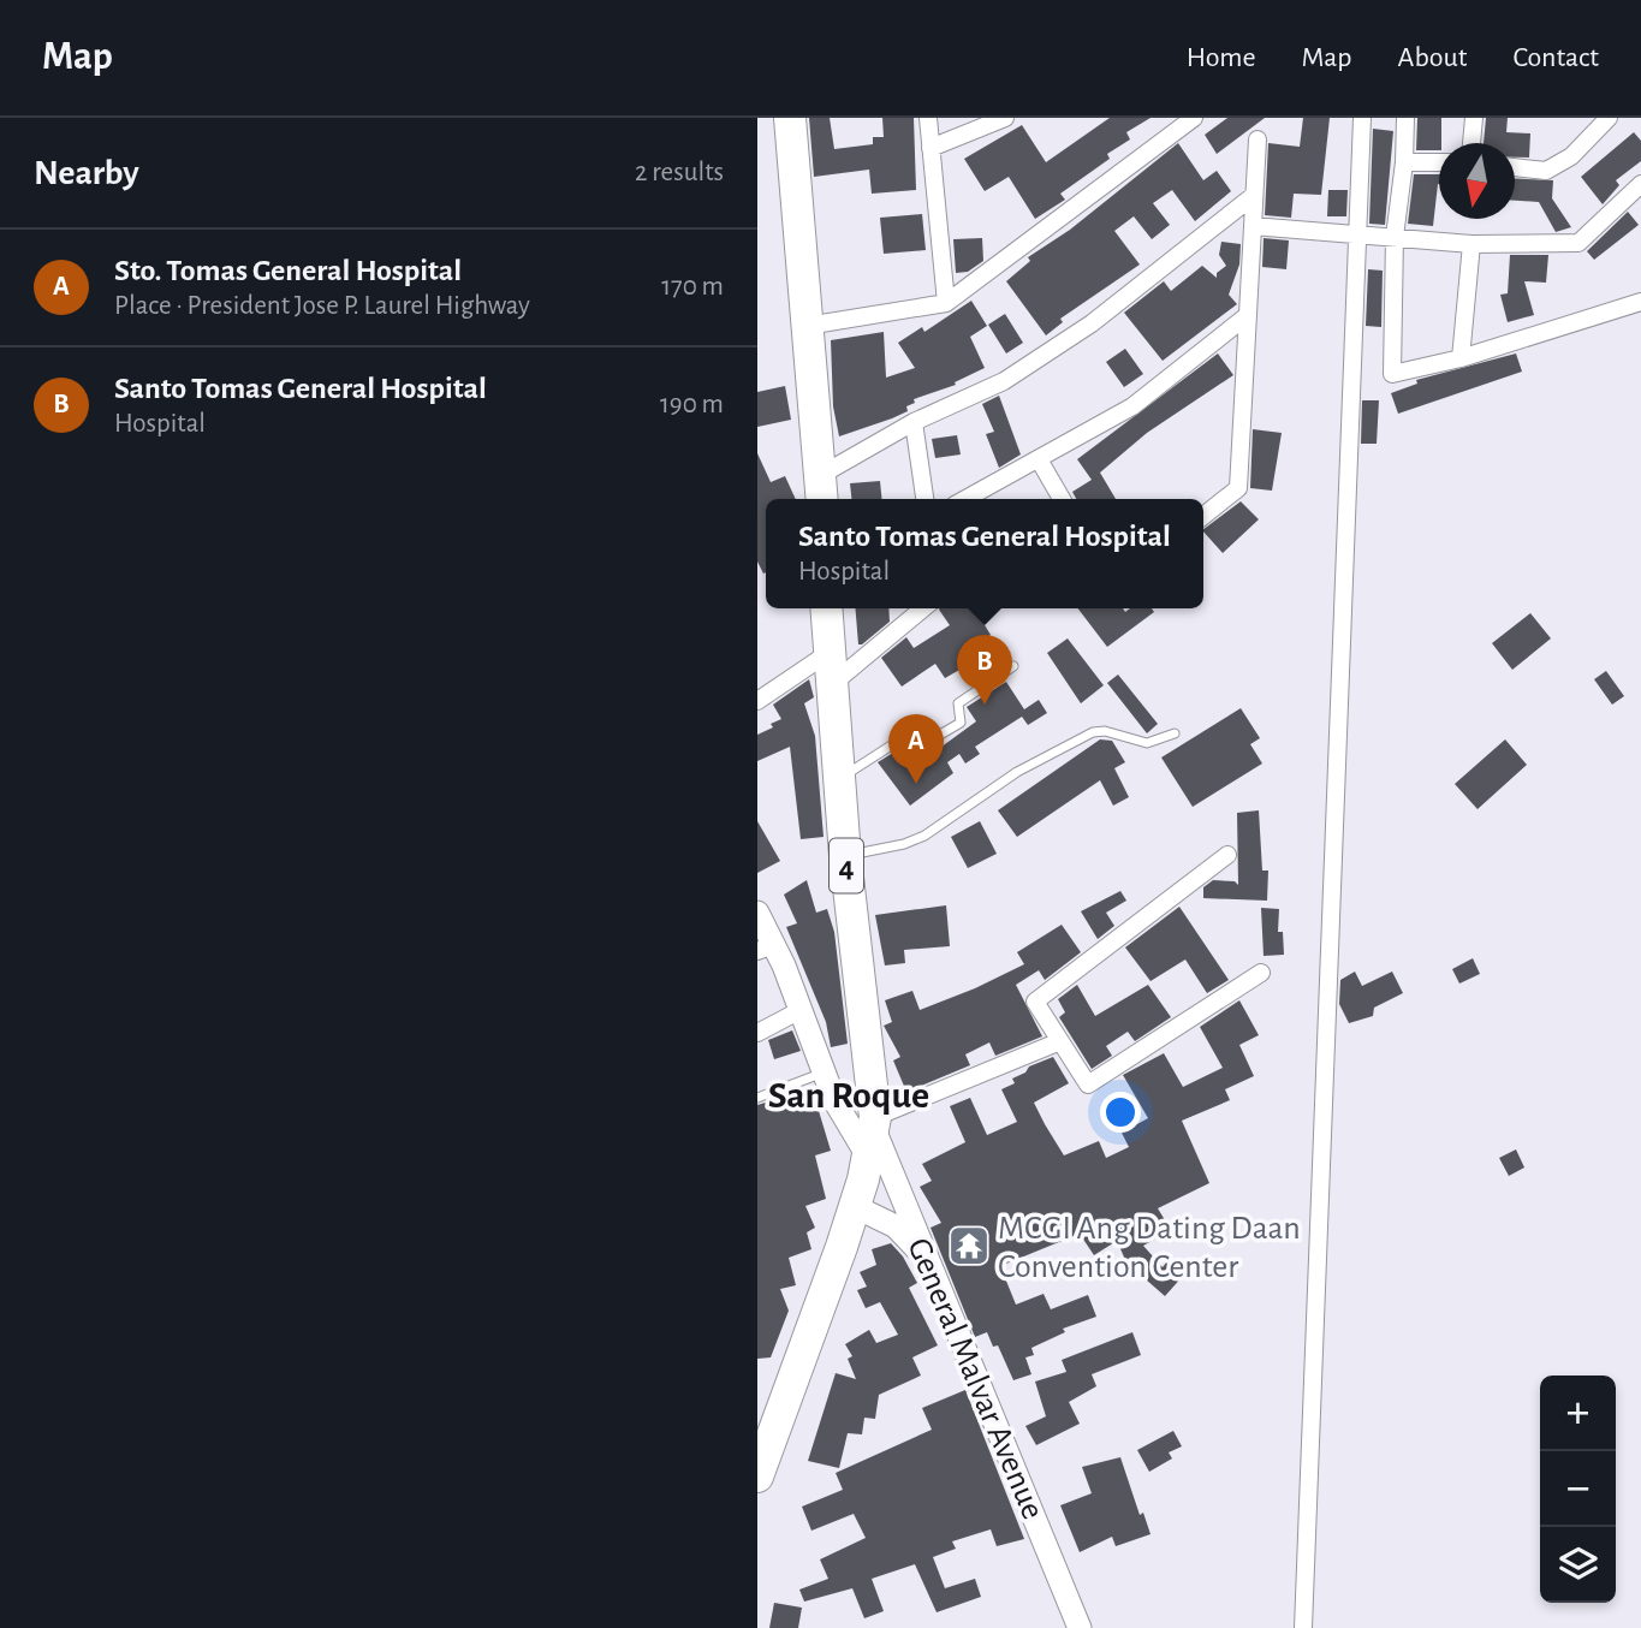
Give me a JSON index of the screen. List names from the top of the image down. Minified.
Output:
{"streets":{"highway":["4"],"main road":["General Malvar Avenue"]},"crossings":[["4","General Malvar Avenue"]],"districts":["San Roque"],"places":{"temple":["MCGI Ang Dating Daan Convention Center"]},"north":"bottom","page":{"header":"Map","nav":["Home","Map","About","Contact"],"heading":["Nearby","2 results"],"list":[{"mark":"A","name":"Sto. Tomas General Hospital","note":"Place · President Jose P. Laurel Highway","value":"170 m"},{"mark":"B","name":"Santo Tomas General Hospital","note":"Hospital","value":"190 m"}],"popup":["Santo Tomas General Hospital","Hospital"],"pins":["B","A"],"map_buttons":["+","−"]}}
